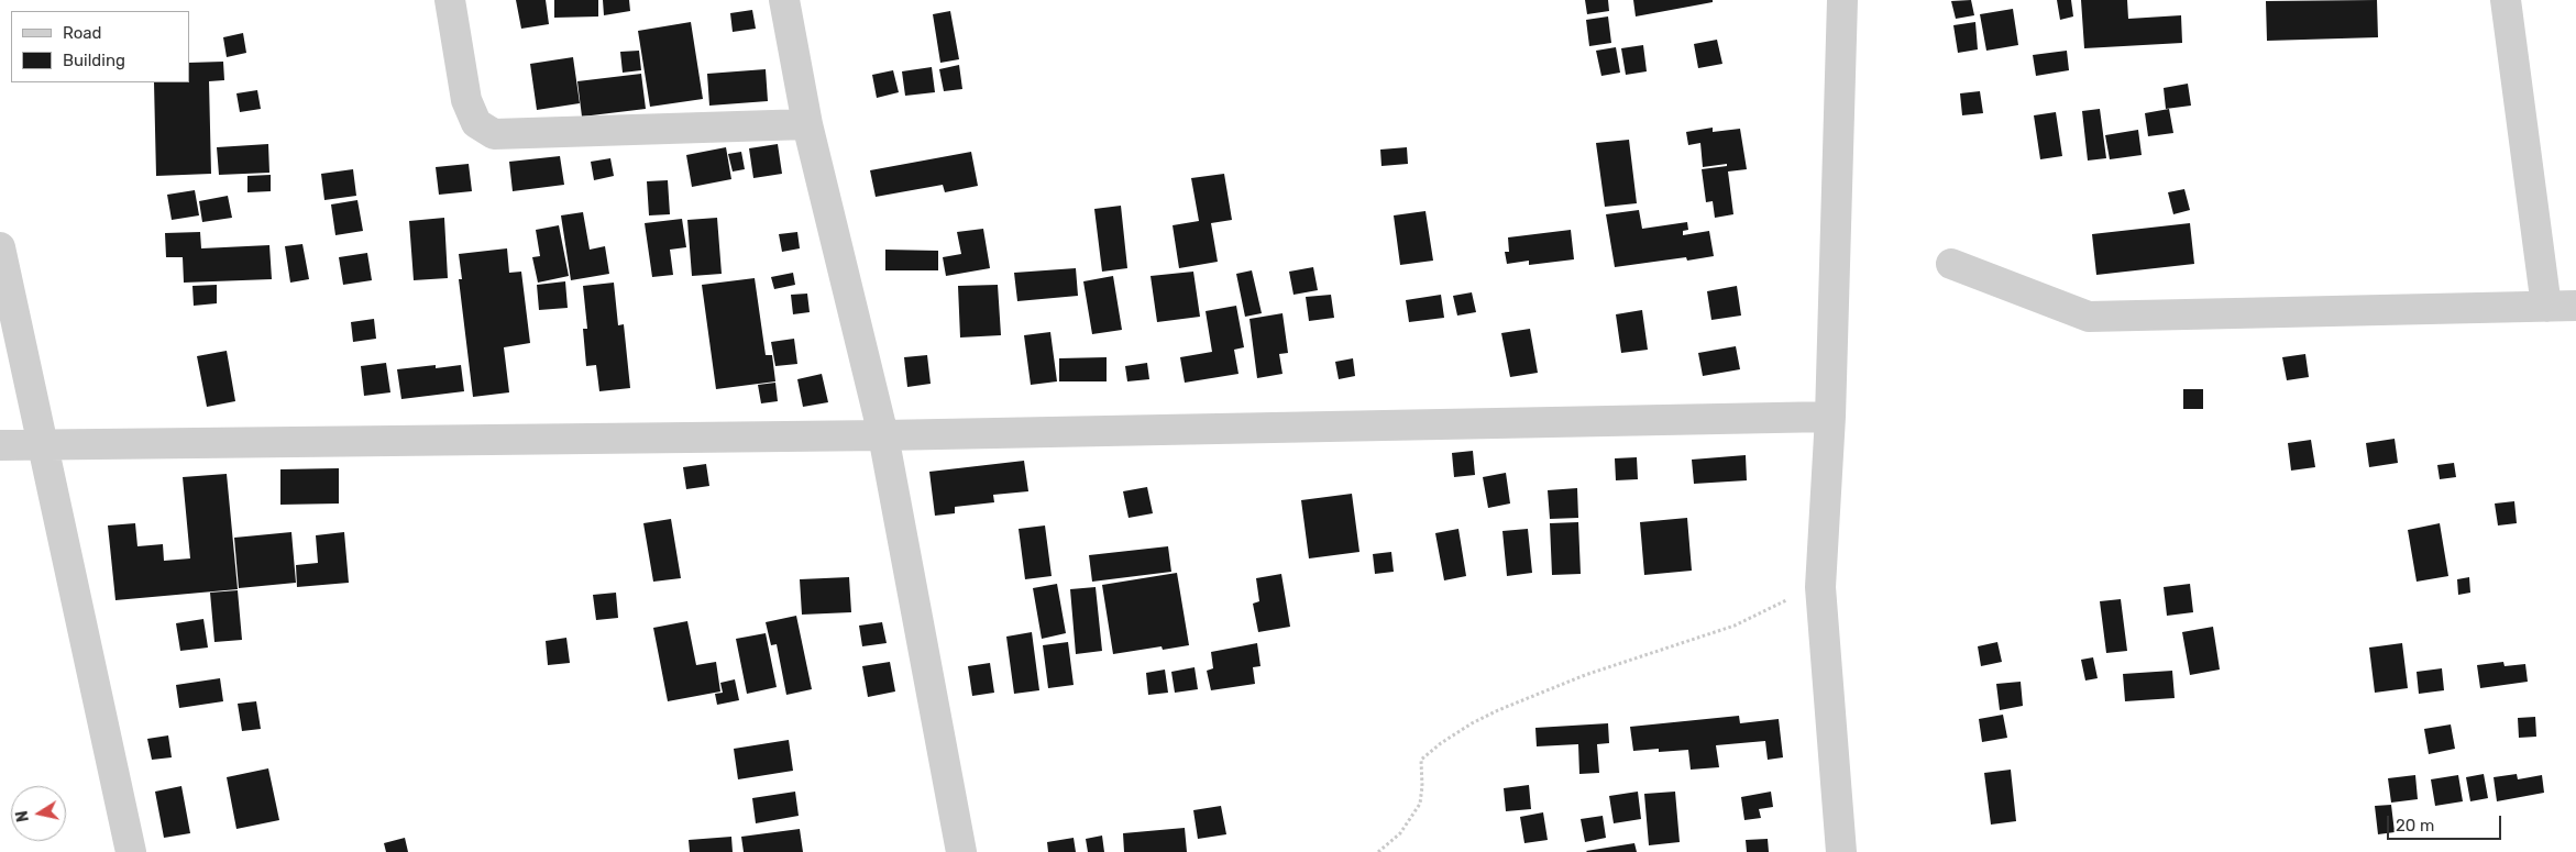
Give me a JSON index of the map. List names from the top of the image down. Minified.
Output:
{"legend":["Road","Building"],"scale_bar":"20 m","north":"left"}
